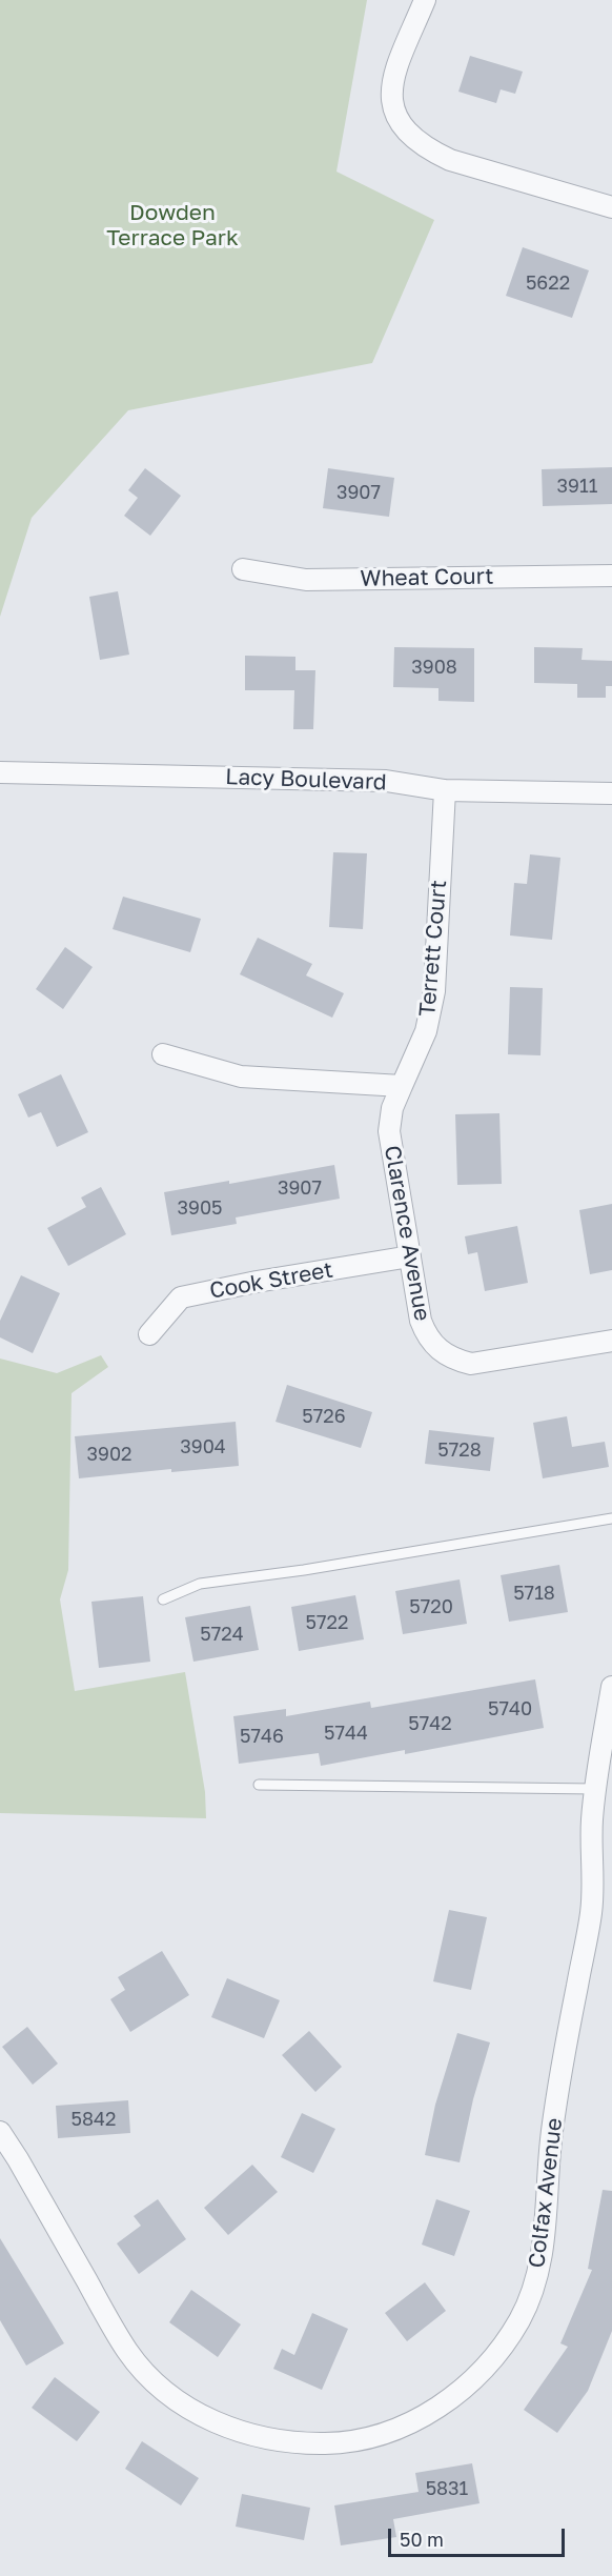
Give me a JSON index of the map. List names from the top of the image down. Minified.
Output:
{"streets":{"street":["Wheat Court","Lacy Boulevard","Terrett Court","Clarence Avenue","Cook Street","Colfax Avenue"]},"crossings":[["Lacy Boulevard","Terrett Court"],["Terrett Court","Clarence Avenue"],["Clarence Avenue","Cook Street"]],"parks":["Dowden Terrace Park"],"house_numbers":["5622","3911","3907","3908","3907","3905","5726","3904","5728","3902","5718","5720","5722","5724","5740","5742","5744","5746","5842","5831"],"scale_bar":"50 m"}
